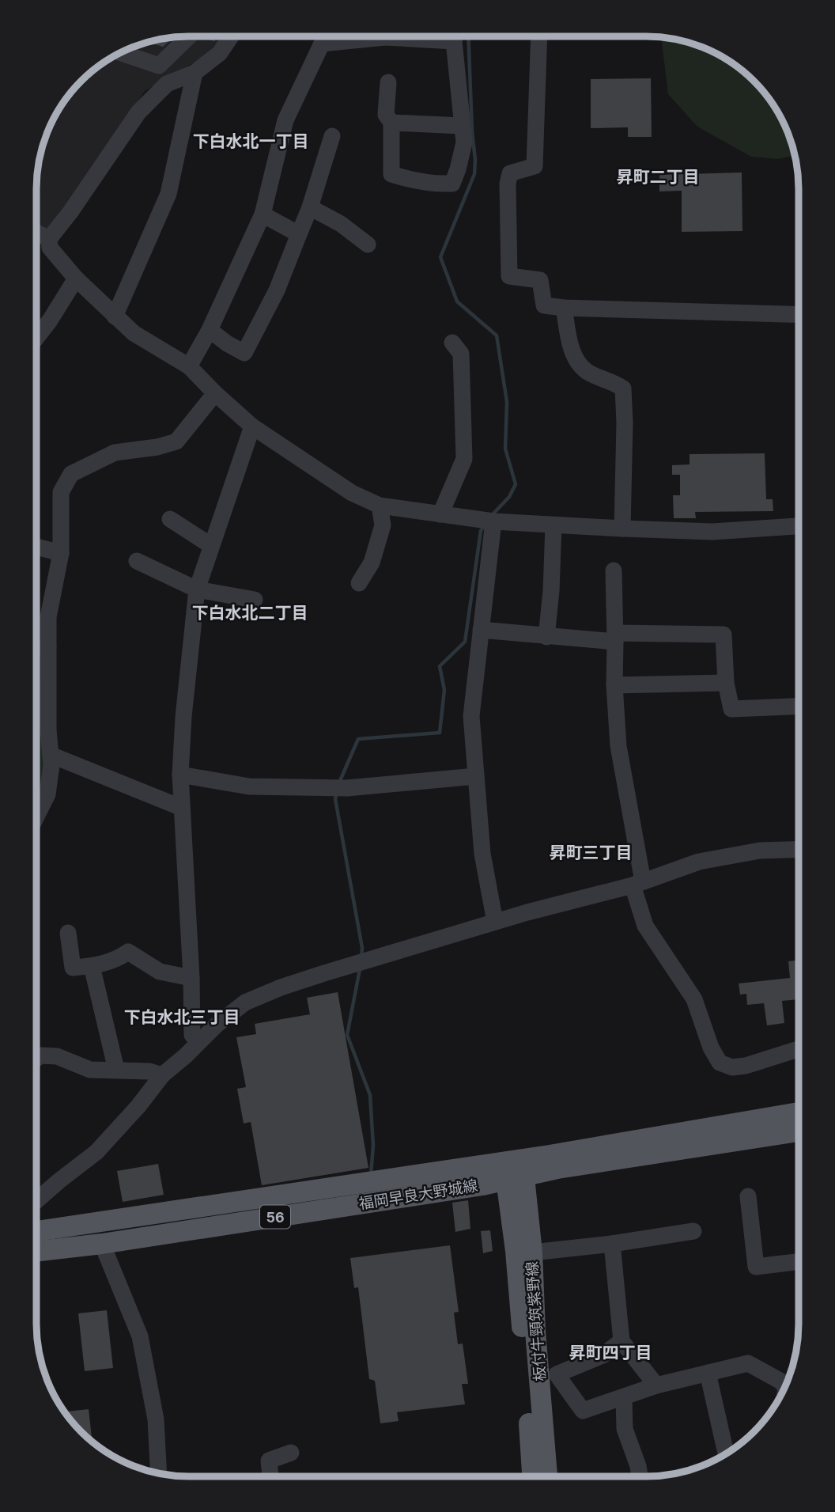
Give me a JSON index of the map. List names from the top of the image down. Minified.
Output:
{"streets":{"main road":["福岡早良大野城線","56","板付牛頸筑紫野線"]},"crossings":[["福岡早良大野城線","板付牛頸筑紫野線"]],"districts":["下白水北一丁目","昇町二丁目","下白水北二丁目","昇町三丁目","下白水北三丁目","昇町四丁目"]}
